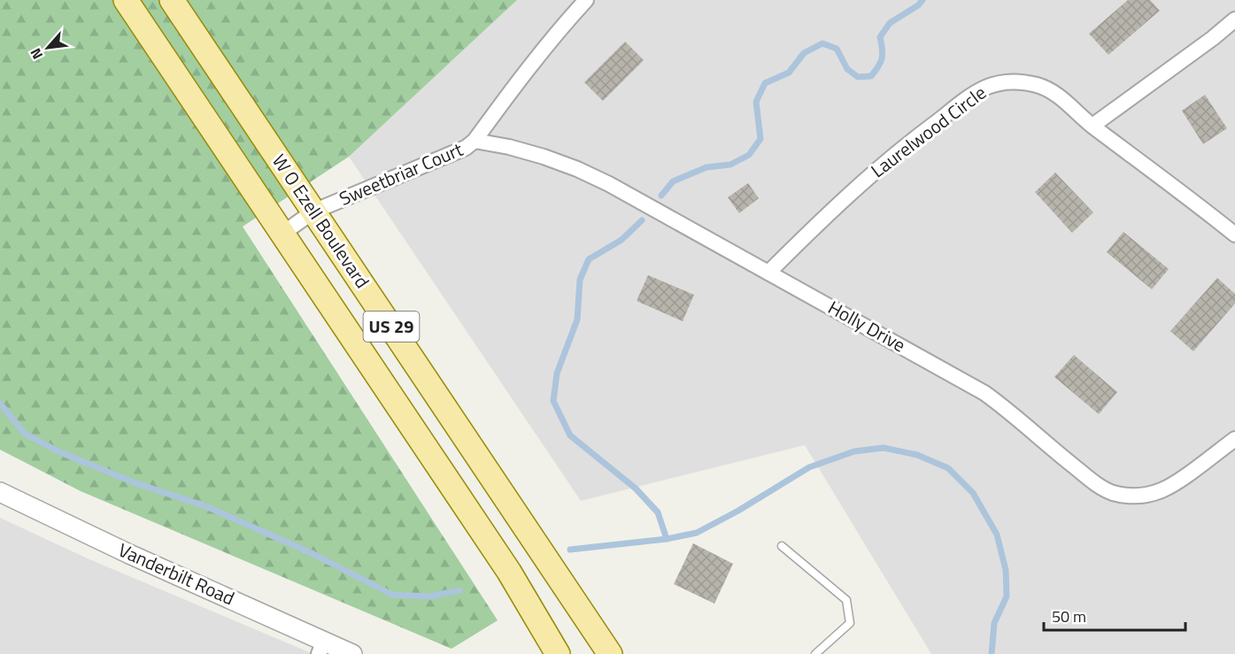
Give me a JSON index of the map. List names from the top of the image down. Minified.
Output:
{"streets":{"main road":["W O Ezell Boulevard","US 29"],"street":["Laurelwood Circle","Sweetbriar Court","Holly Drive","Vanderbilt Road"]},"crossings":[["Laurelwood Circle","Holly Drive"],["Sweetbriar Court","W O Ezell Boulevard"],["Sweetbriar Court","Holly Drive"]],"scale_bar":"50 m","north":"bottom left"}
